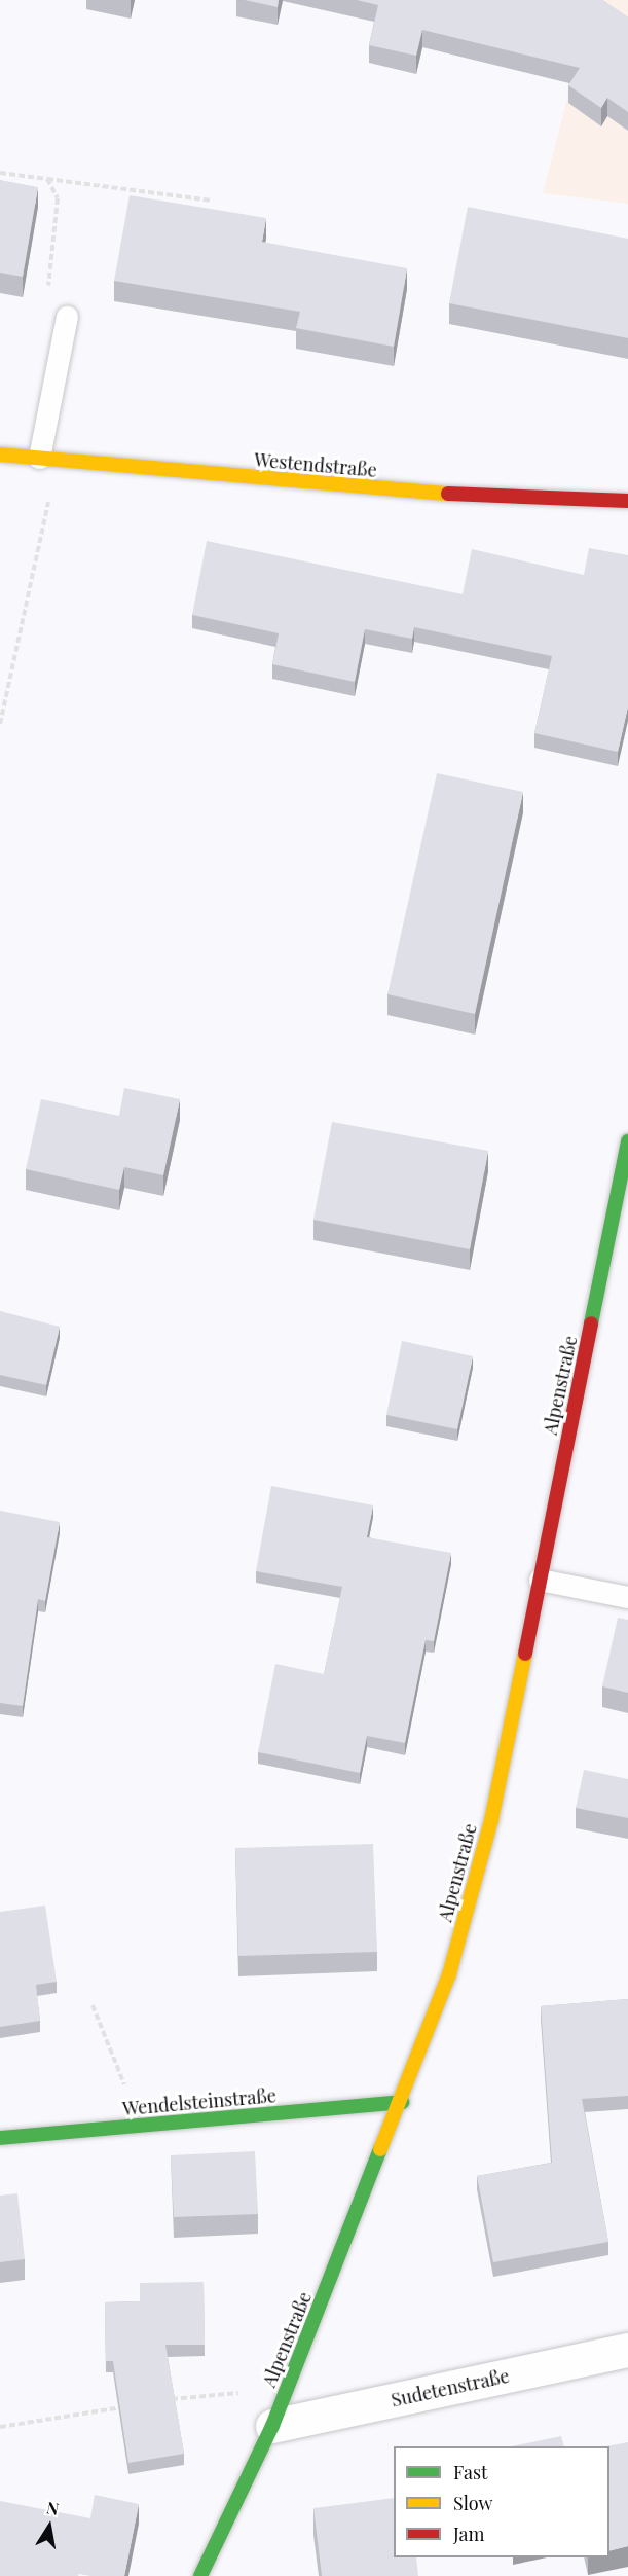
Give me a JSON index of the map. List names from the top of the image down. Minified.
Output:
{"streets":{"street":["Westendstraße","Alpenstraße","Wendelsteinstraße","Sudetenstraße"]},"crossings":[["Alpenstraße","Wendelsteinstraße"],["Alpenstraße","Sudetenstraße"]],"legend":["Fast","Slow","Jam"],"north":"top"}
